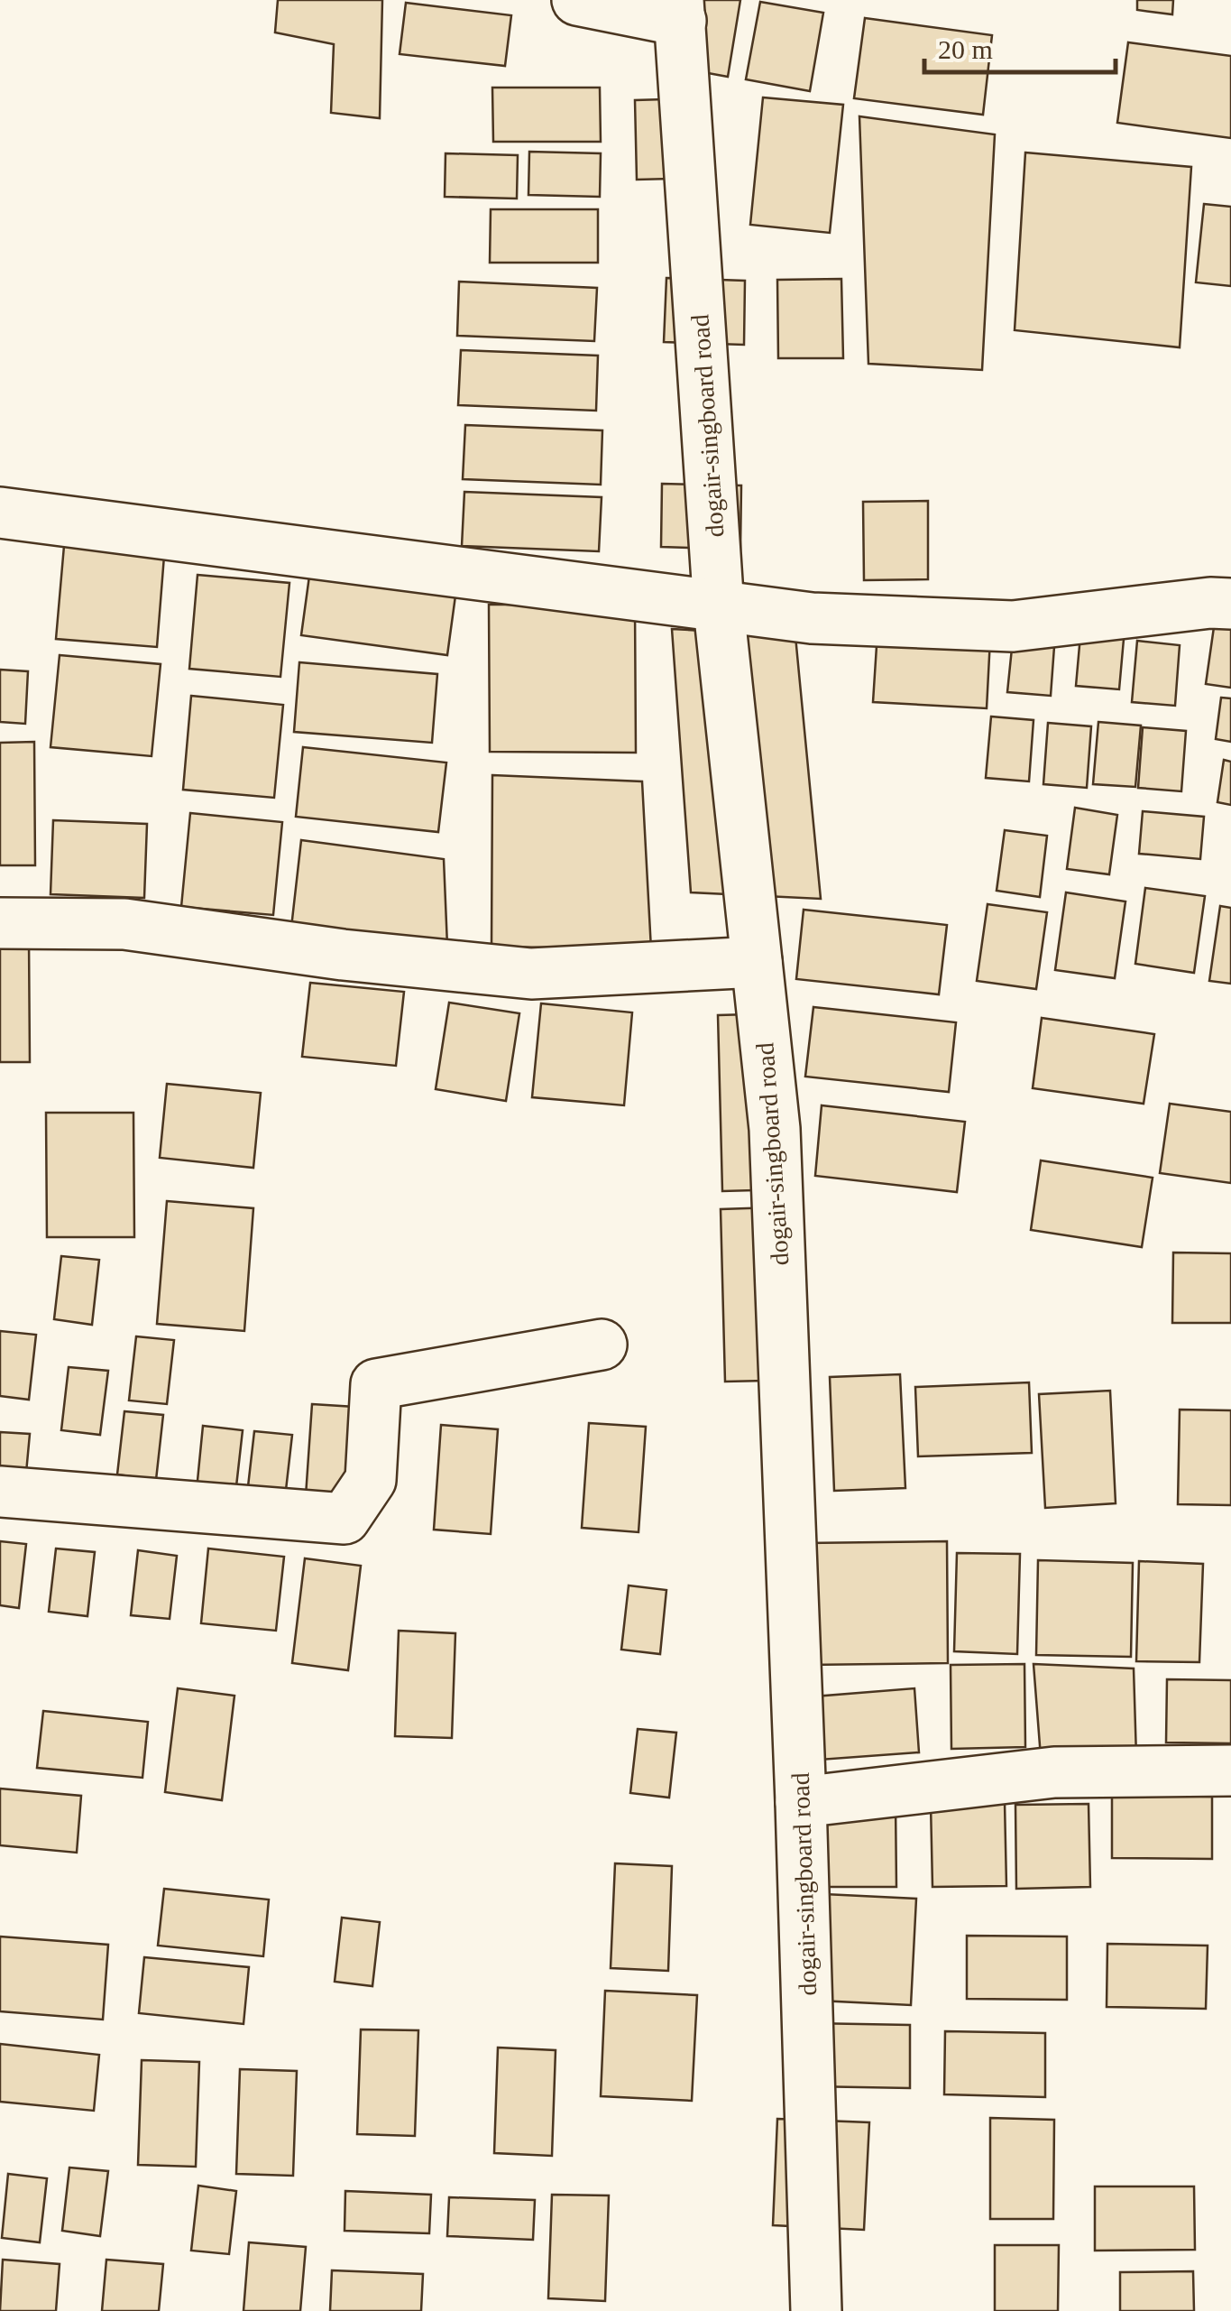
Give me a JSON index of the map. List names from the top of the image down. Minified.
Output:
{"streets":{"street":["dogair-singboard road"]},"scale_bar":"20 m"}
